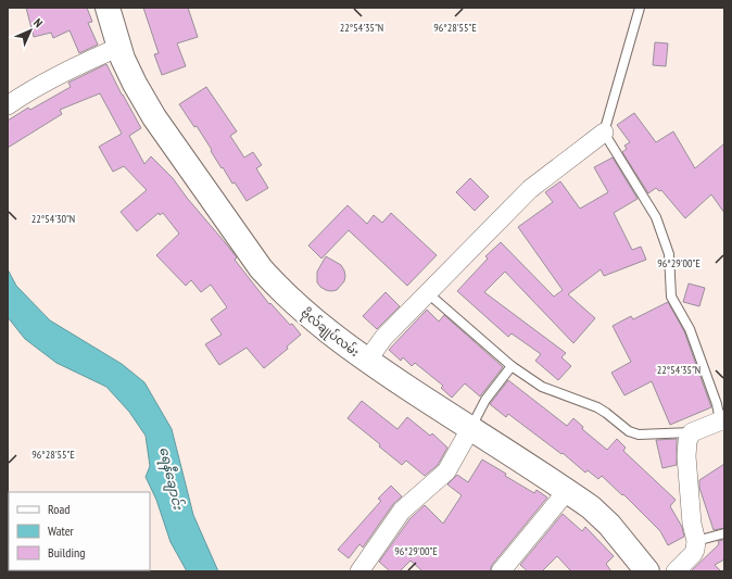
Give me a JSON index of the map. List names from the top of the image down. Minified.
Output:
{"streets":{"main road":["ဗိုလ်‌ချုပ်‌လမ်း"]},"water":["ရေနီချောင်း"],"legend":["Road","Water","Building"],"north":"top right","coordinates":["22°54'35\"N","96°28'55\"E","22°54'30\"N","96°29'00\"E"]}
